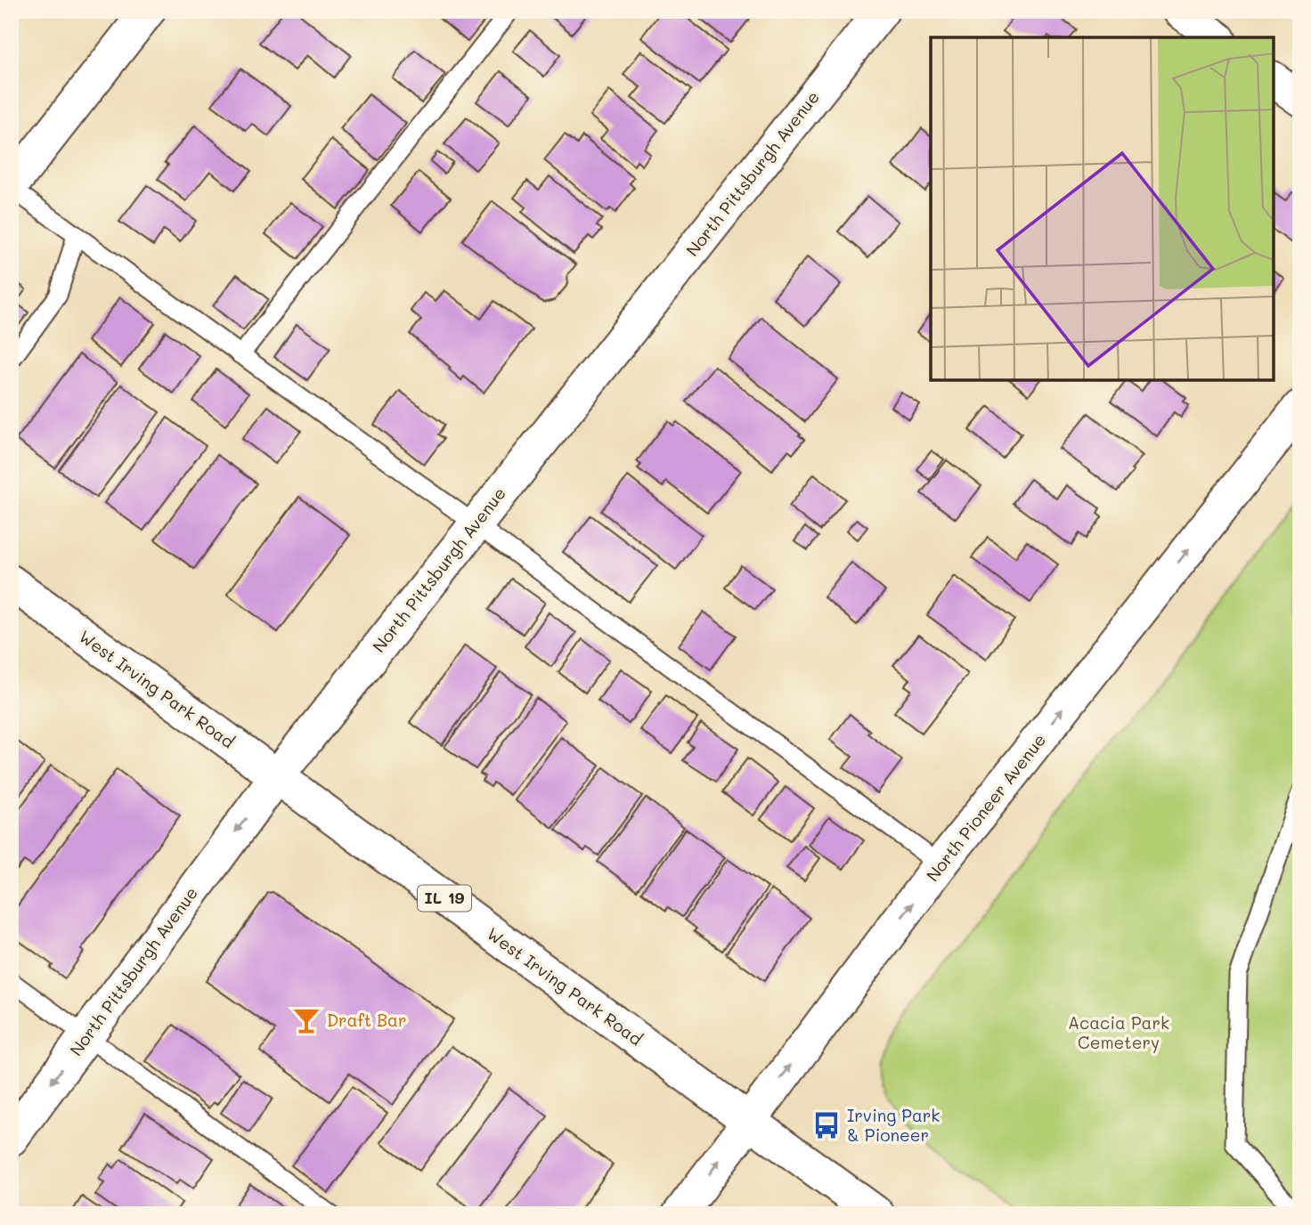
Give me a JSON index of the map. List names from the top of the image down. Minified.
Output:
{"streets":{"street":["North Pittsburgh Avenue","West Irving Park Road","North Pioneer Avenue","IL 19"]},"crossings":[["North Pittsburgh Avenue","West Irving Park Road"],["West Irving Park Road","North Pioneer Avenue"]],"one_way":["North Pioneer Avenue"],"parks":["Acacia Park Cemetery"],"places":{"bar":["Draft Bar"],"bus stop":["Irving Park & Pioneer"]}}
